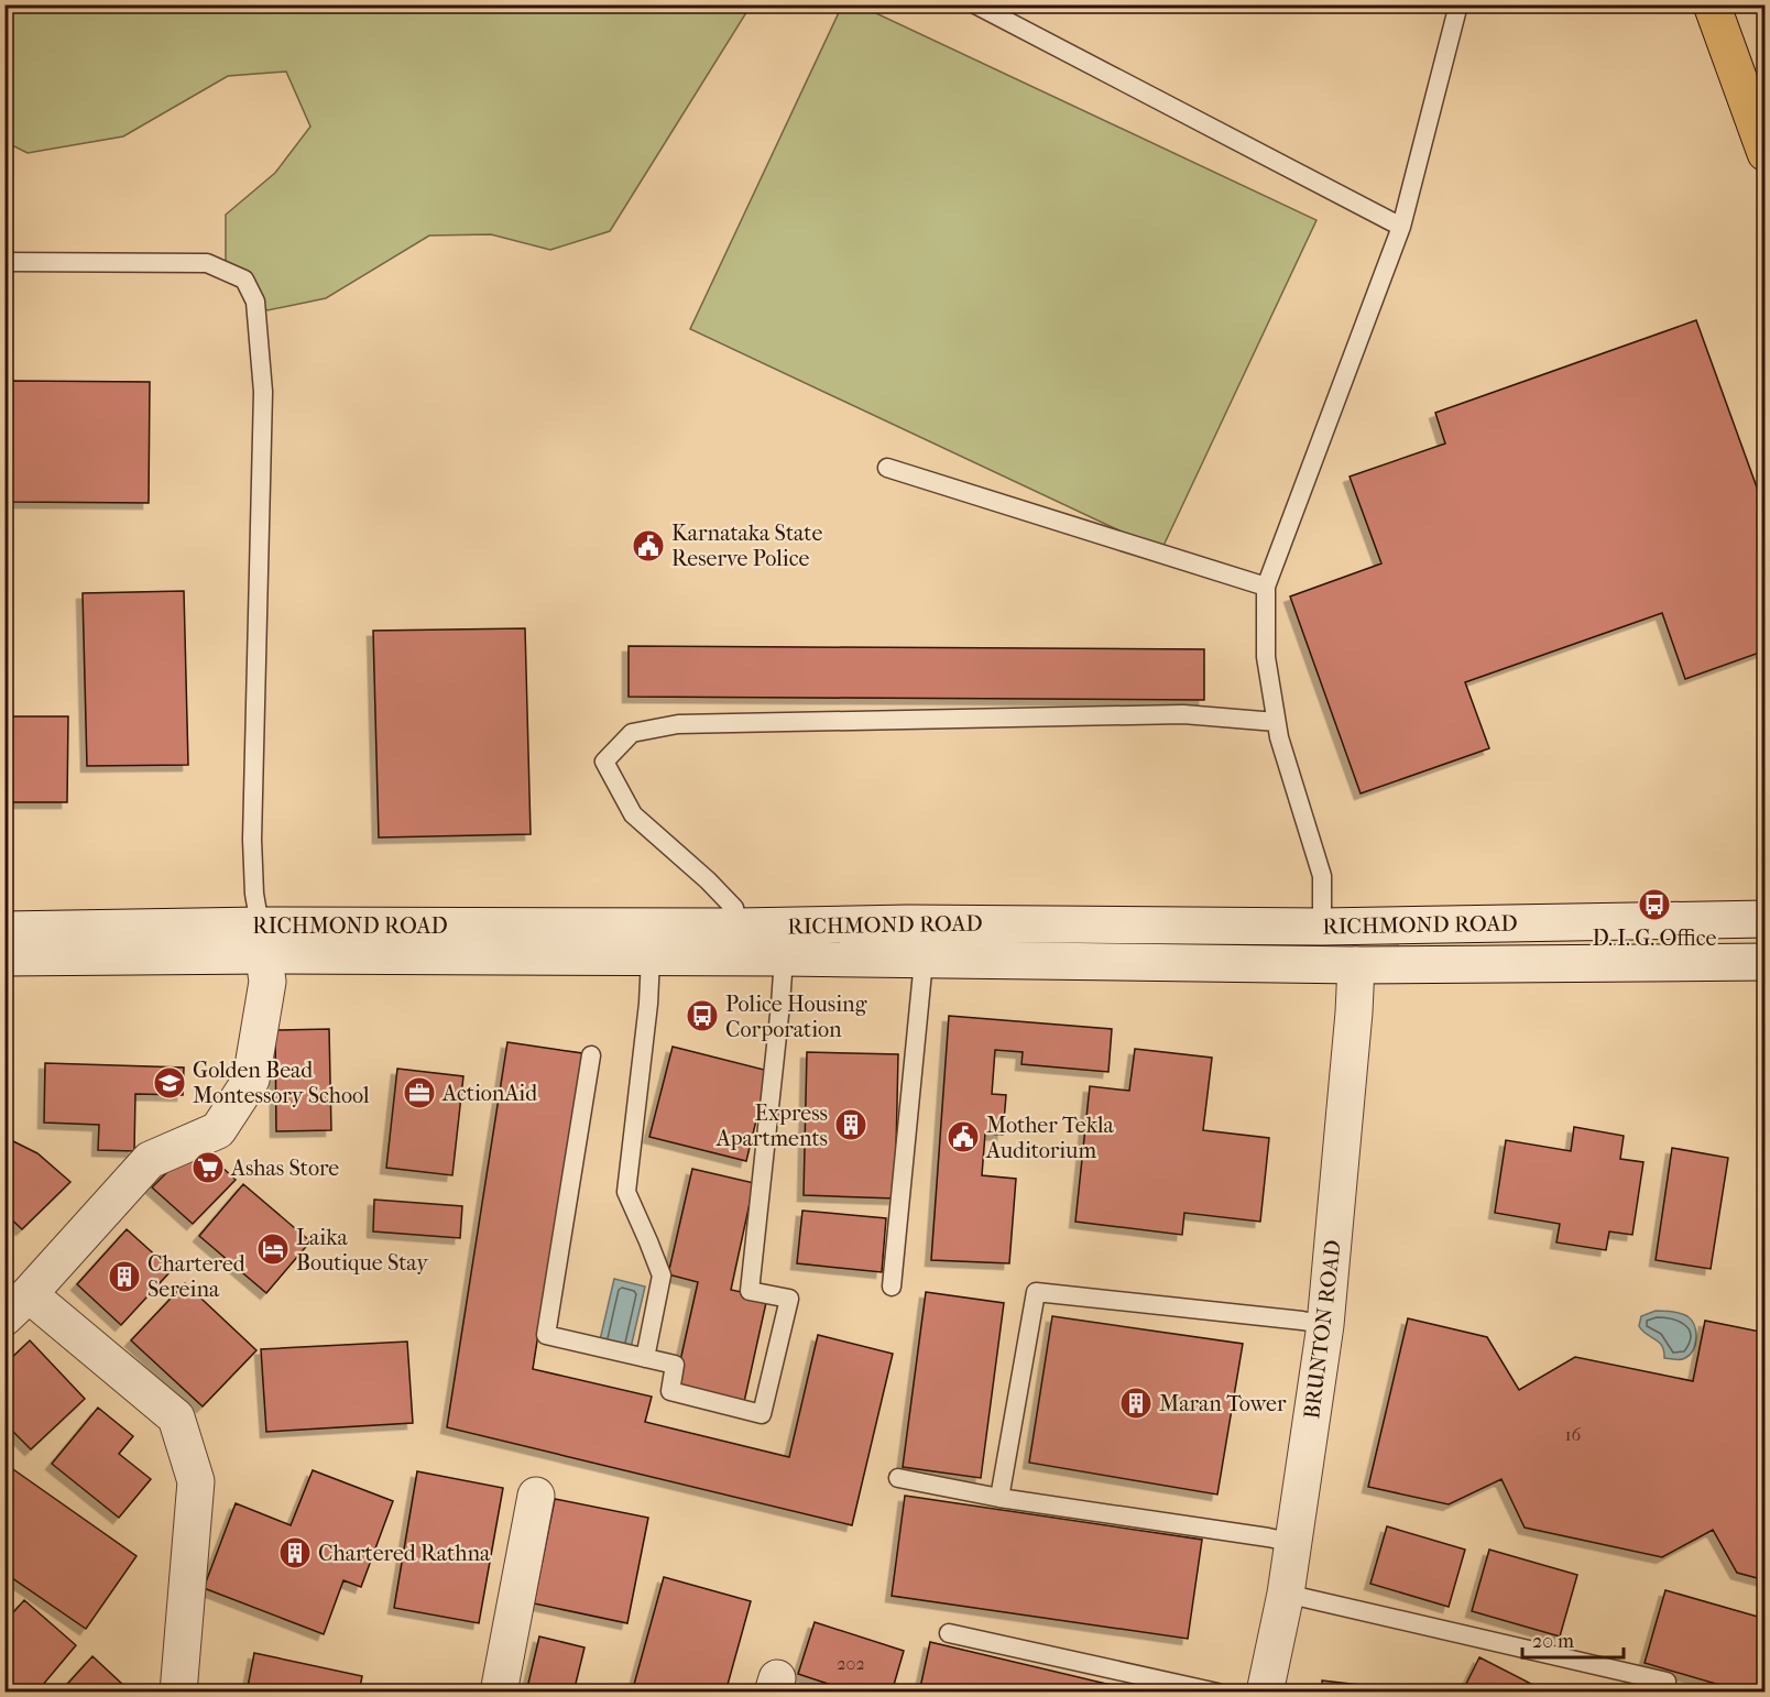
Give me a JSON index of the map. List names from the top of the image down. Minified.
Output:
{"streets":{"main road":["RICHMOND ROAD","BRUNTON ROAD"]},"crossings":[["RICHMOND ROAD","BRUNTON ROAD"]],"places":{"public building":["Karnataka State Reserve Police","Mother Tekla Auditorium"],"bus stop":["D. I. G. Office","Police Housing Corporation"],"school or university":["Golden Bead Montessory School"],"office":["ActionAid"],"building":["Express Apartments","Chartered Sereina","Maran Tower","Chartered Rathna"],"supermarket":["Ashas Store"],"hotel":["Laika Boutique Stay"]},"house_numbers":["16","202"],"scale_bar":"20 m"}
